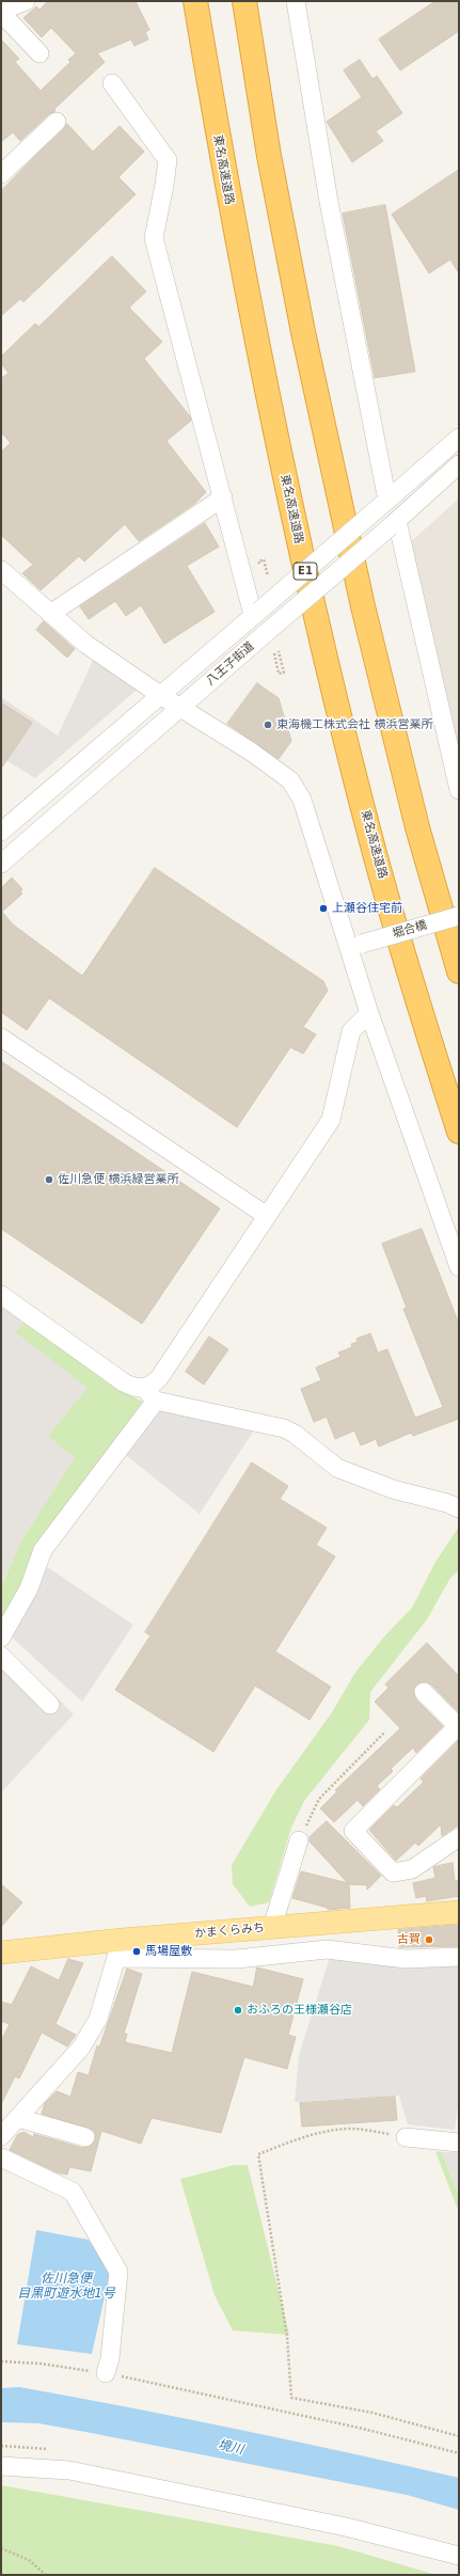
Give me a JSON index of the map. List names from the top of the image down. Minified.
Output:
{"streets":{"highway":["東名高速道路","E1"],"main road":["かまくらみち"],"street":["八王子街道","堀合橋"]},"water":["佐川急便 目黒町遊水地1号","境川"],"places":["東海機工株式会社 横浜営業所","上瀬谷住宅前","佐川急便 横浜緑営業所","古賀","馬場屋敷","おふろの王様瀬谷店"]}
